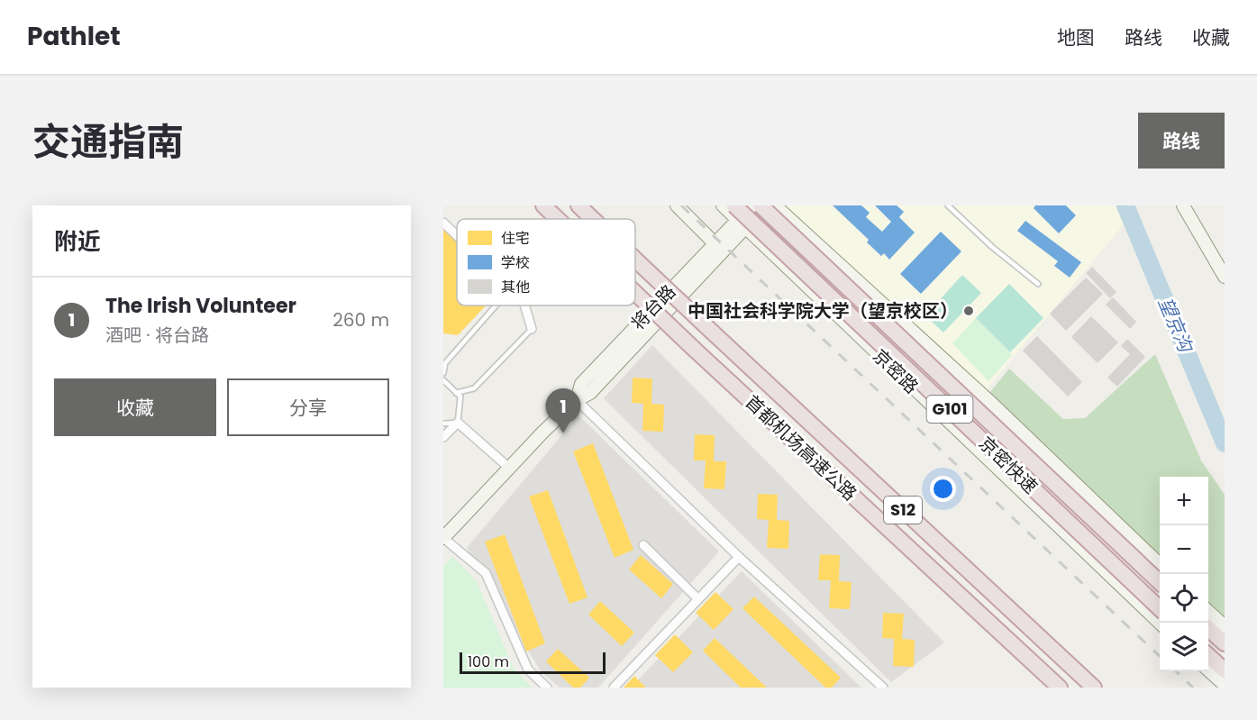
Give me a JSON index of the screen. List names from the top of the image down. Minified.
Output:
{"streets":{"highway":["G101","首都机场高速公路","京密快速","S12"],"main road":["将台路","京密路"]},"crossings":[["将台路","京密路"],["将台路","京密快速"],["京密路","京密快速"]],"water":["望京沟"],"places":["中国社会科学院大学（望京校区）"],"legend":["住宅","学校","其他"],"scale_bar":"100 m","page":{"header":"Pathlet","nav":["地图","路线","收藏"],"title":"交通指南","buttons":["路线",["收藏","分享"]],"heading":"附近","list":[{"mark":"1","name":"The Irish Volunteer","note":"酒吧 · 将台路","value":"260 m"}],"pins":"1","map_buttons":["+","−"],"scale":"100 m"}}
